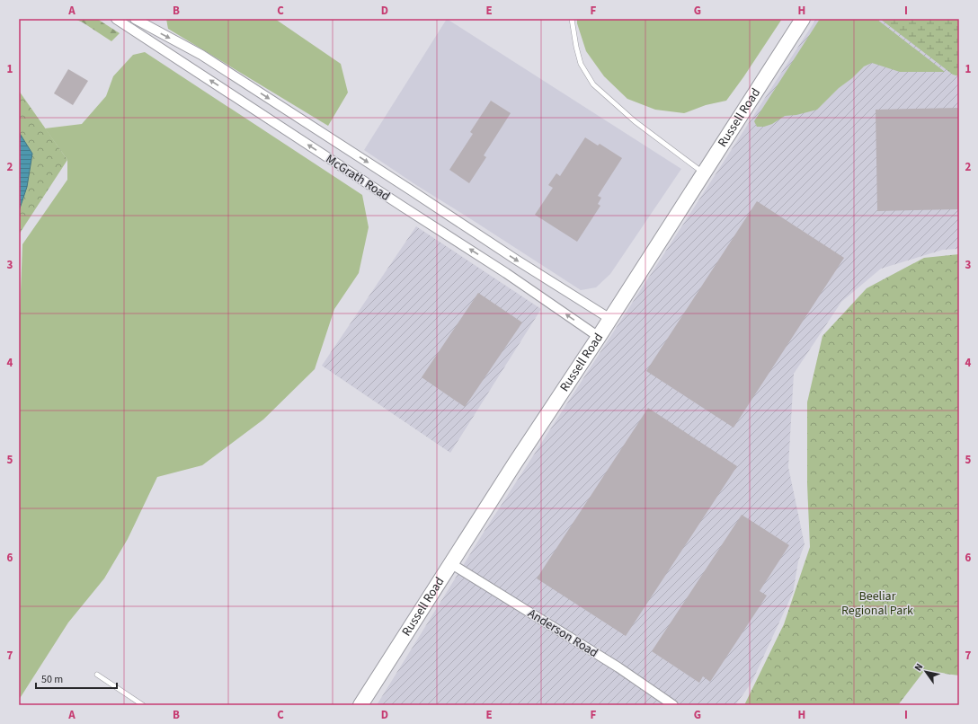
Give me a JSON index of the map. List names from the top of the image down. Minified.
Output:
{"streets":{"main road":["Russell Road"],"street":["McGrath Road","Anderson Road"]},"crossings":[["Russell Road","McGrath Road"],["Russell Road","Anderson Road"]],"parks":["Beeliar Regional Park"],"scale_bar":"50 m","north":"top left","grid":{"columns":["A","B","C","D","E","F","G","H","I"],"rows":["1","2","3","4","5","6","7"]}}
